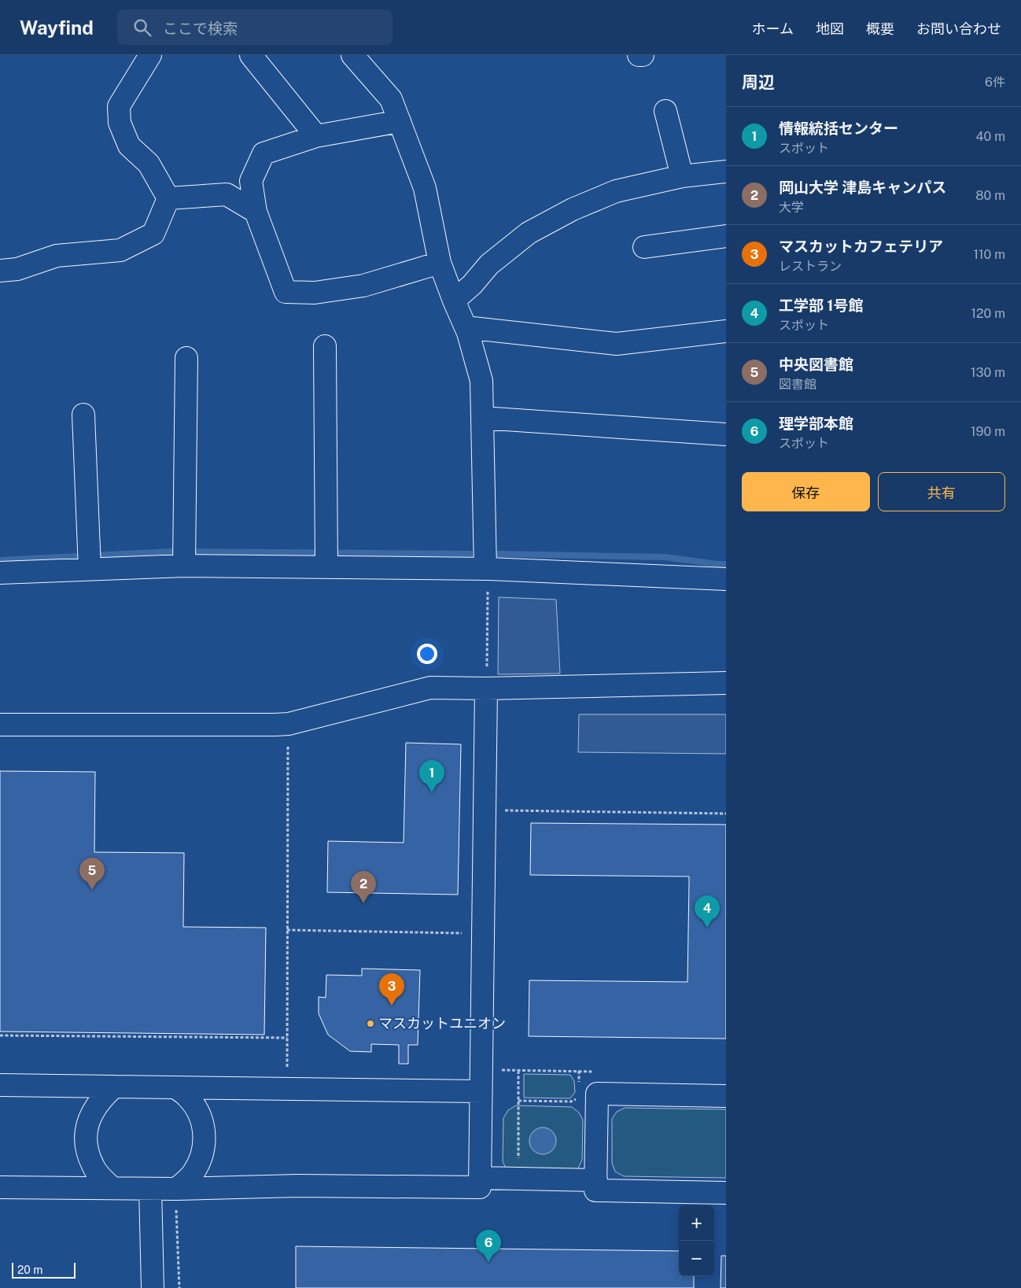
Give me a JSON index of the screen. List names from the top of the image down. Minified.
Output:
{"places":["マスカットユニオン"],"scale_bar":"20 m","page":{"header":"Wayfind","search":"ここで検索","nav":["ホーム","地図","概要","お問い合わせ"],"heading":["周辺","6件"],"list":[{"mark":"1","name":"情報統括センター","note":"スポット","value":"40 m"},{"mark":"2","name":"岡山大学 津島キャンパス","note":"大学","value":"80 m"},{"mark":"3","name":"マスカットカフェテリア","note":"レストラン","value":"110 m"},{"mark":"4","name":"工学部 1号館","note":"スポット","value":"120 m"},{"mark":"5","name":"中央図書館","note":"図書館","value":"130 m"},{"mark":"6","name":"理学部本館","note":"スポット","value":"190 m"}],"buttons":["保存","共有"],"pins":["1","5","2","4","3","6"],"map_buttons":["+","−"],"scale":"20 m"}}
